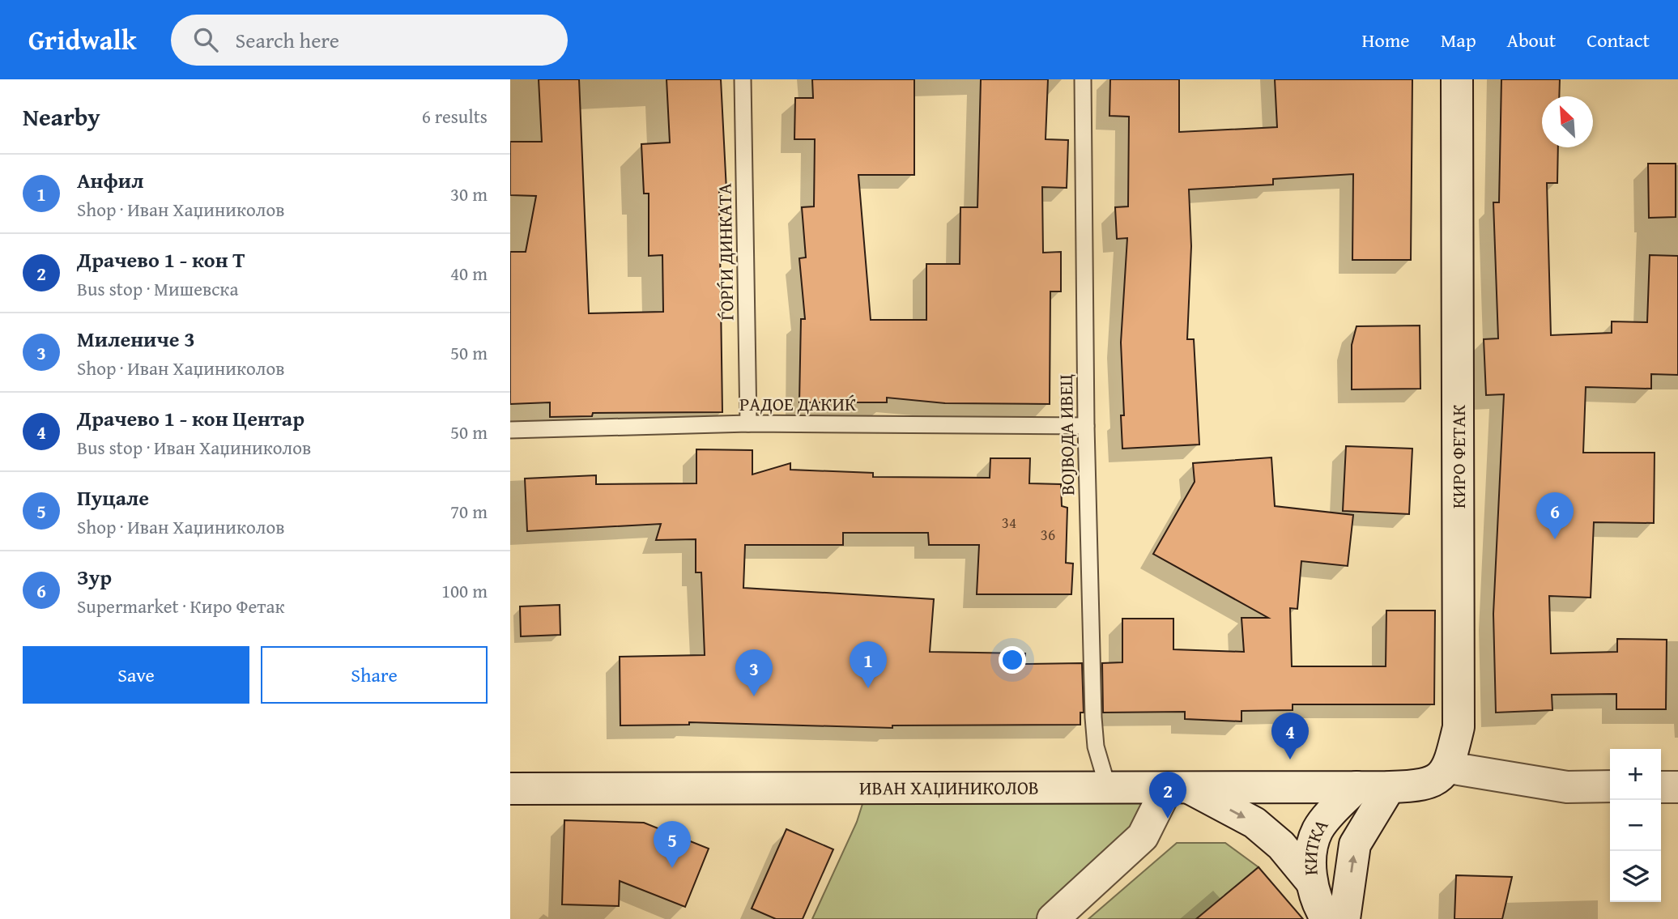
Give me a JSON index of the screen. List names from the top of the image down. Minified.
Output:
{"streets":{"street":["КИРО ФЕТАК","ИВАН ХАЏИНИКОЛОВ","КИТКА"],"lane":["ЃОРЃИ ДИНКАТА","РАДОЕ ДАКИЌ","ВОЈВОДА ИВЕЦ"]},"crossings":[["ЃОРЃИ ДИНКАТА","РАДОЕ ДАКИЌ"],["РАДОЕ ДАКИЌ","ВОЈВОДА ИВЕЦ"],["ВОЈВОДА ИВЕЦ","ИВАН ХАЏИНИКОЛОВ"],["ИВАН ХАЏИНИКОЛОВ","КИТКА"]],"house_numbers":["34","36"],"north":"top left","page":{"header":"Gridwalk","search":"Search here","nav":["Home","Map","About","Contact"],"heading":["Nearby","6 results"],"list":[{"mark":"1","name":"Анфил","note":"Shop · Иван Хаџиниколов","value":"30 m"},{"mark":"2","name":"Драчево 1 - кон T","note":"Bus stop · Мишевска","value":"40 m"},{"mark":"3","name":"Милениче 3","note":"Shop · Иван Хаџиниколов","value":"50 m"},{"mark":"4","name":"Драчево 1 - кон Центар","note":"Bus stop · Иван Хаџиниколов","value":"50 m"},{"mark":"5","name":"Пуцале","note":"Shop · Иван Хаџиниколов","value":"70 m"},{"mark":"6","name":"Зур","note":"Supermarket · Киро Фетак","value":"100 m"}],"pins":["6","1","3","4","2","5"],"buttons":["Save","Share"],"map_buttons":["+","−"]}}
